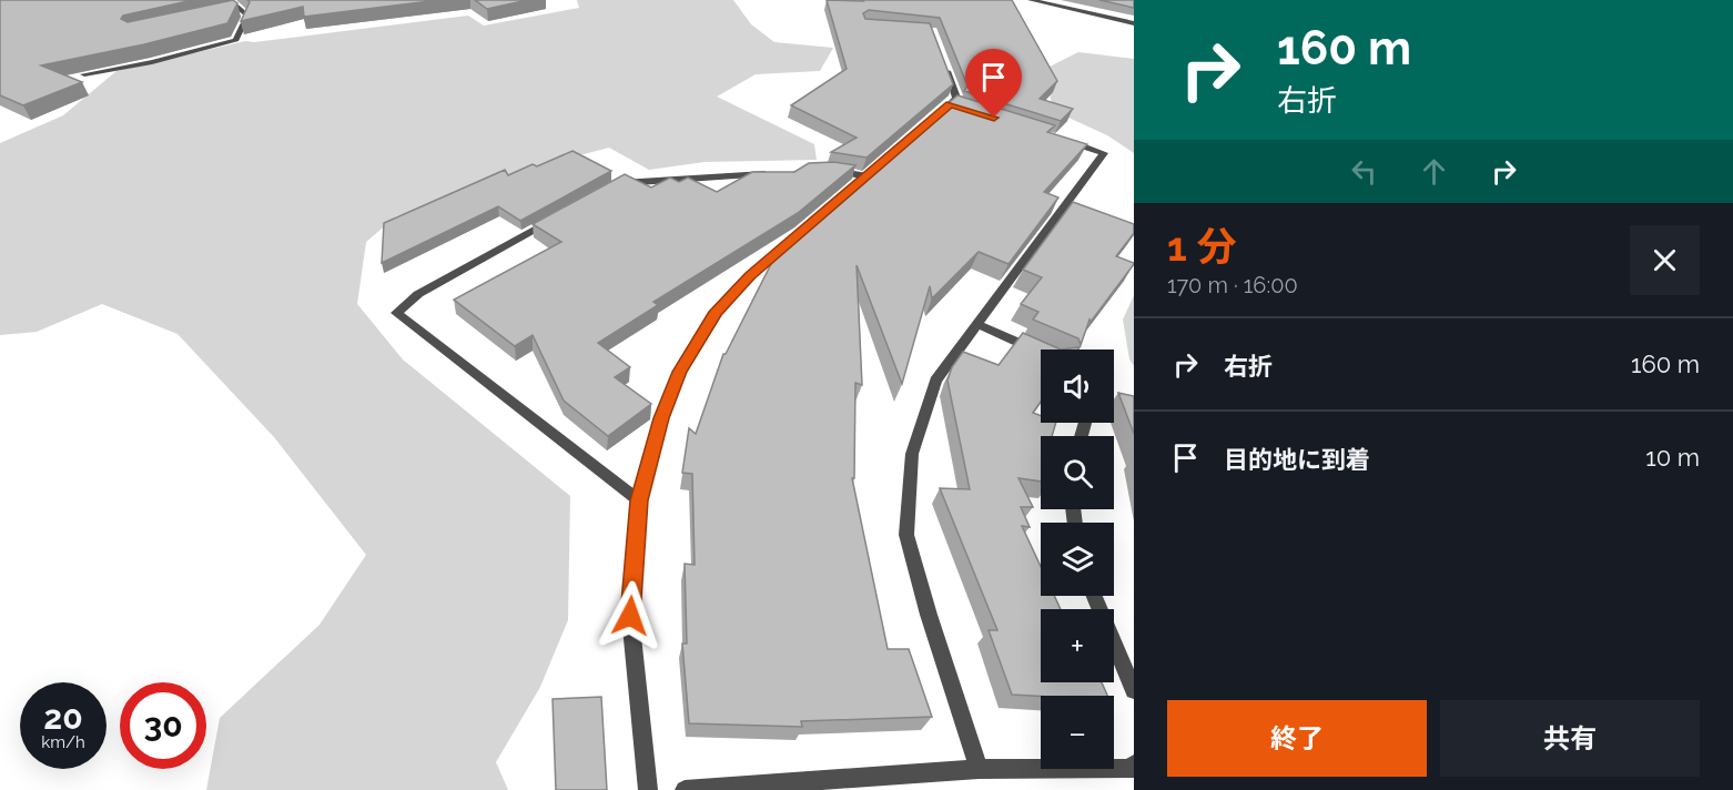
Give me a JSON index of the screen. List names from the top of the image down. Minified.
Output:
{"page":{"turn":["160 m","右折"],"heading":["1 分","170 m · 16:00"],"list":[{"name":"右折","value":"160 m"},{"name":"目的地に到着","value":"10 m"}],"map_buttons":["+","−"],"speed":"20 km/h","limit":"30","buttons":["終了","共有"]}}
